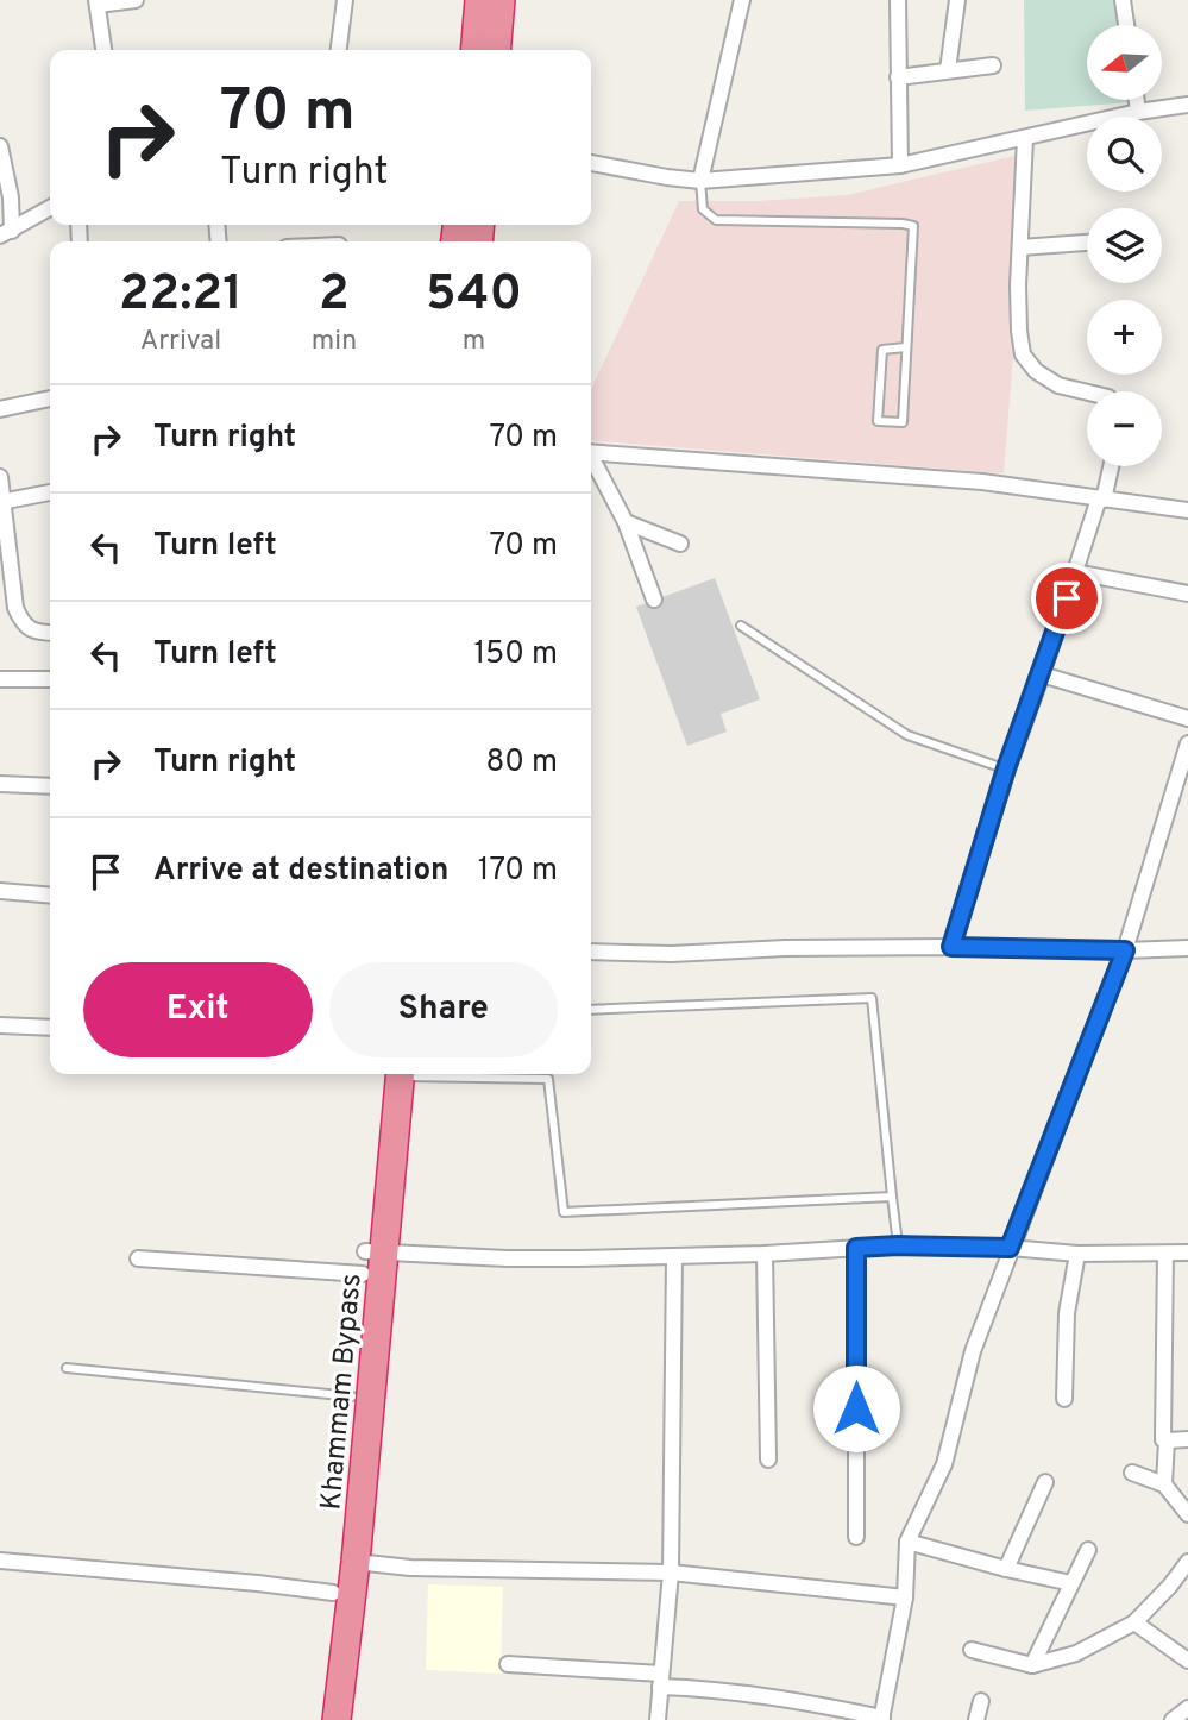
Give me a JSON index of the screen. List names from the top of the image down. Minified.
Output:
{"streets":{"highway":["Khammam Bypass"]},"north":"left","page":{"map_buttons":["+","−"],"turn":["70 m","Turn right"],"eta":["22:21","Arrival","2","min","540","m"],"list":[{"name":"Turn right","value":"70 m"},{"name":"Turn left","value":"70 m"},{"name":"Turn left","value":"150 m"},{"name":"Turn right","value":"80 m"},{"name":"Arrive at destination","value":"170 m"}],"buttons":["Exit","Share"]}}
